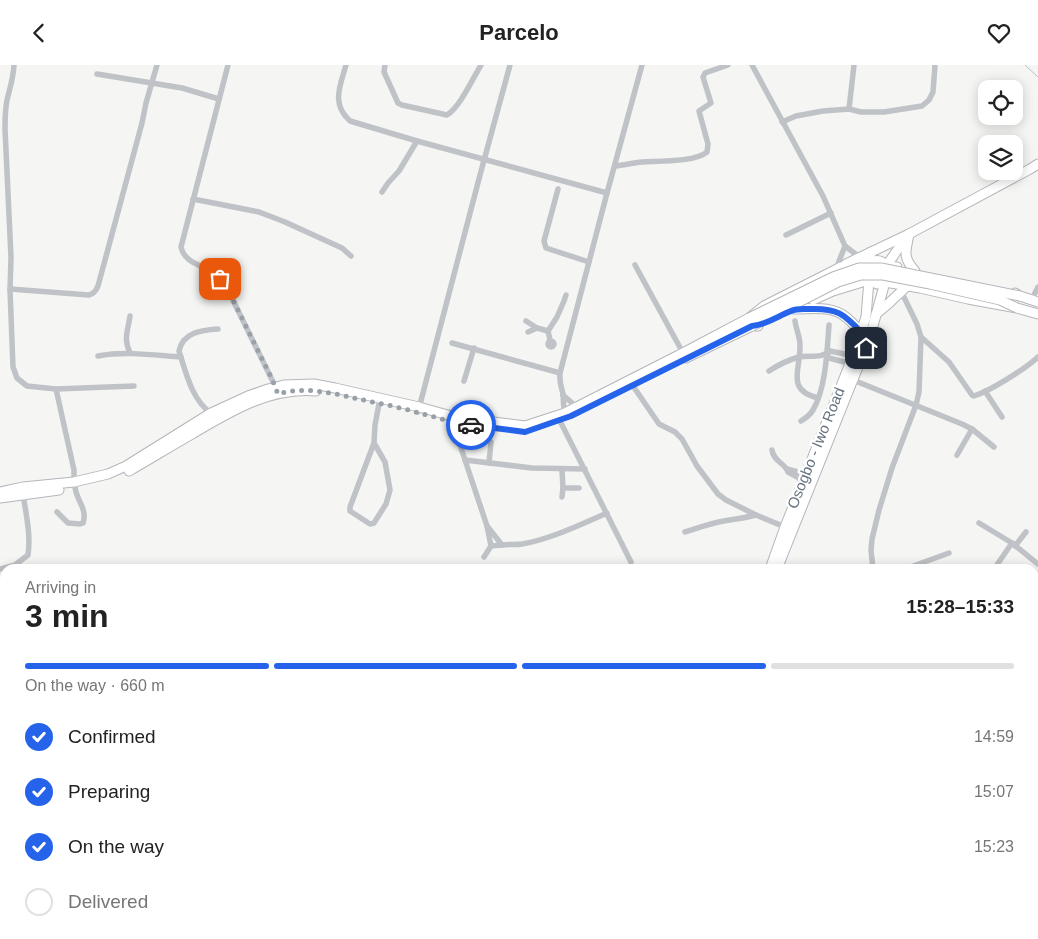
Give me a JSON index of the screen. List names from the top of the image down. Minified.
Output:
{"streets":{"main road":["Osogbo - Iwo Road"]},"page":{"header":"Parcelo","heading":["3 min","Arriving in","15:28–15:33"],"bar":"On the way · 660 m","list":[["Confirmed","14:59"],["Preparing","15:07"],["On the way","15:23"],"Delivered"]}}
